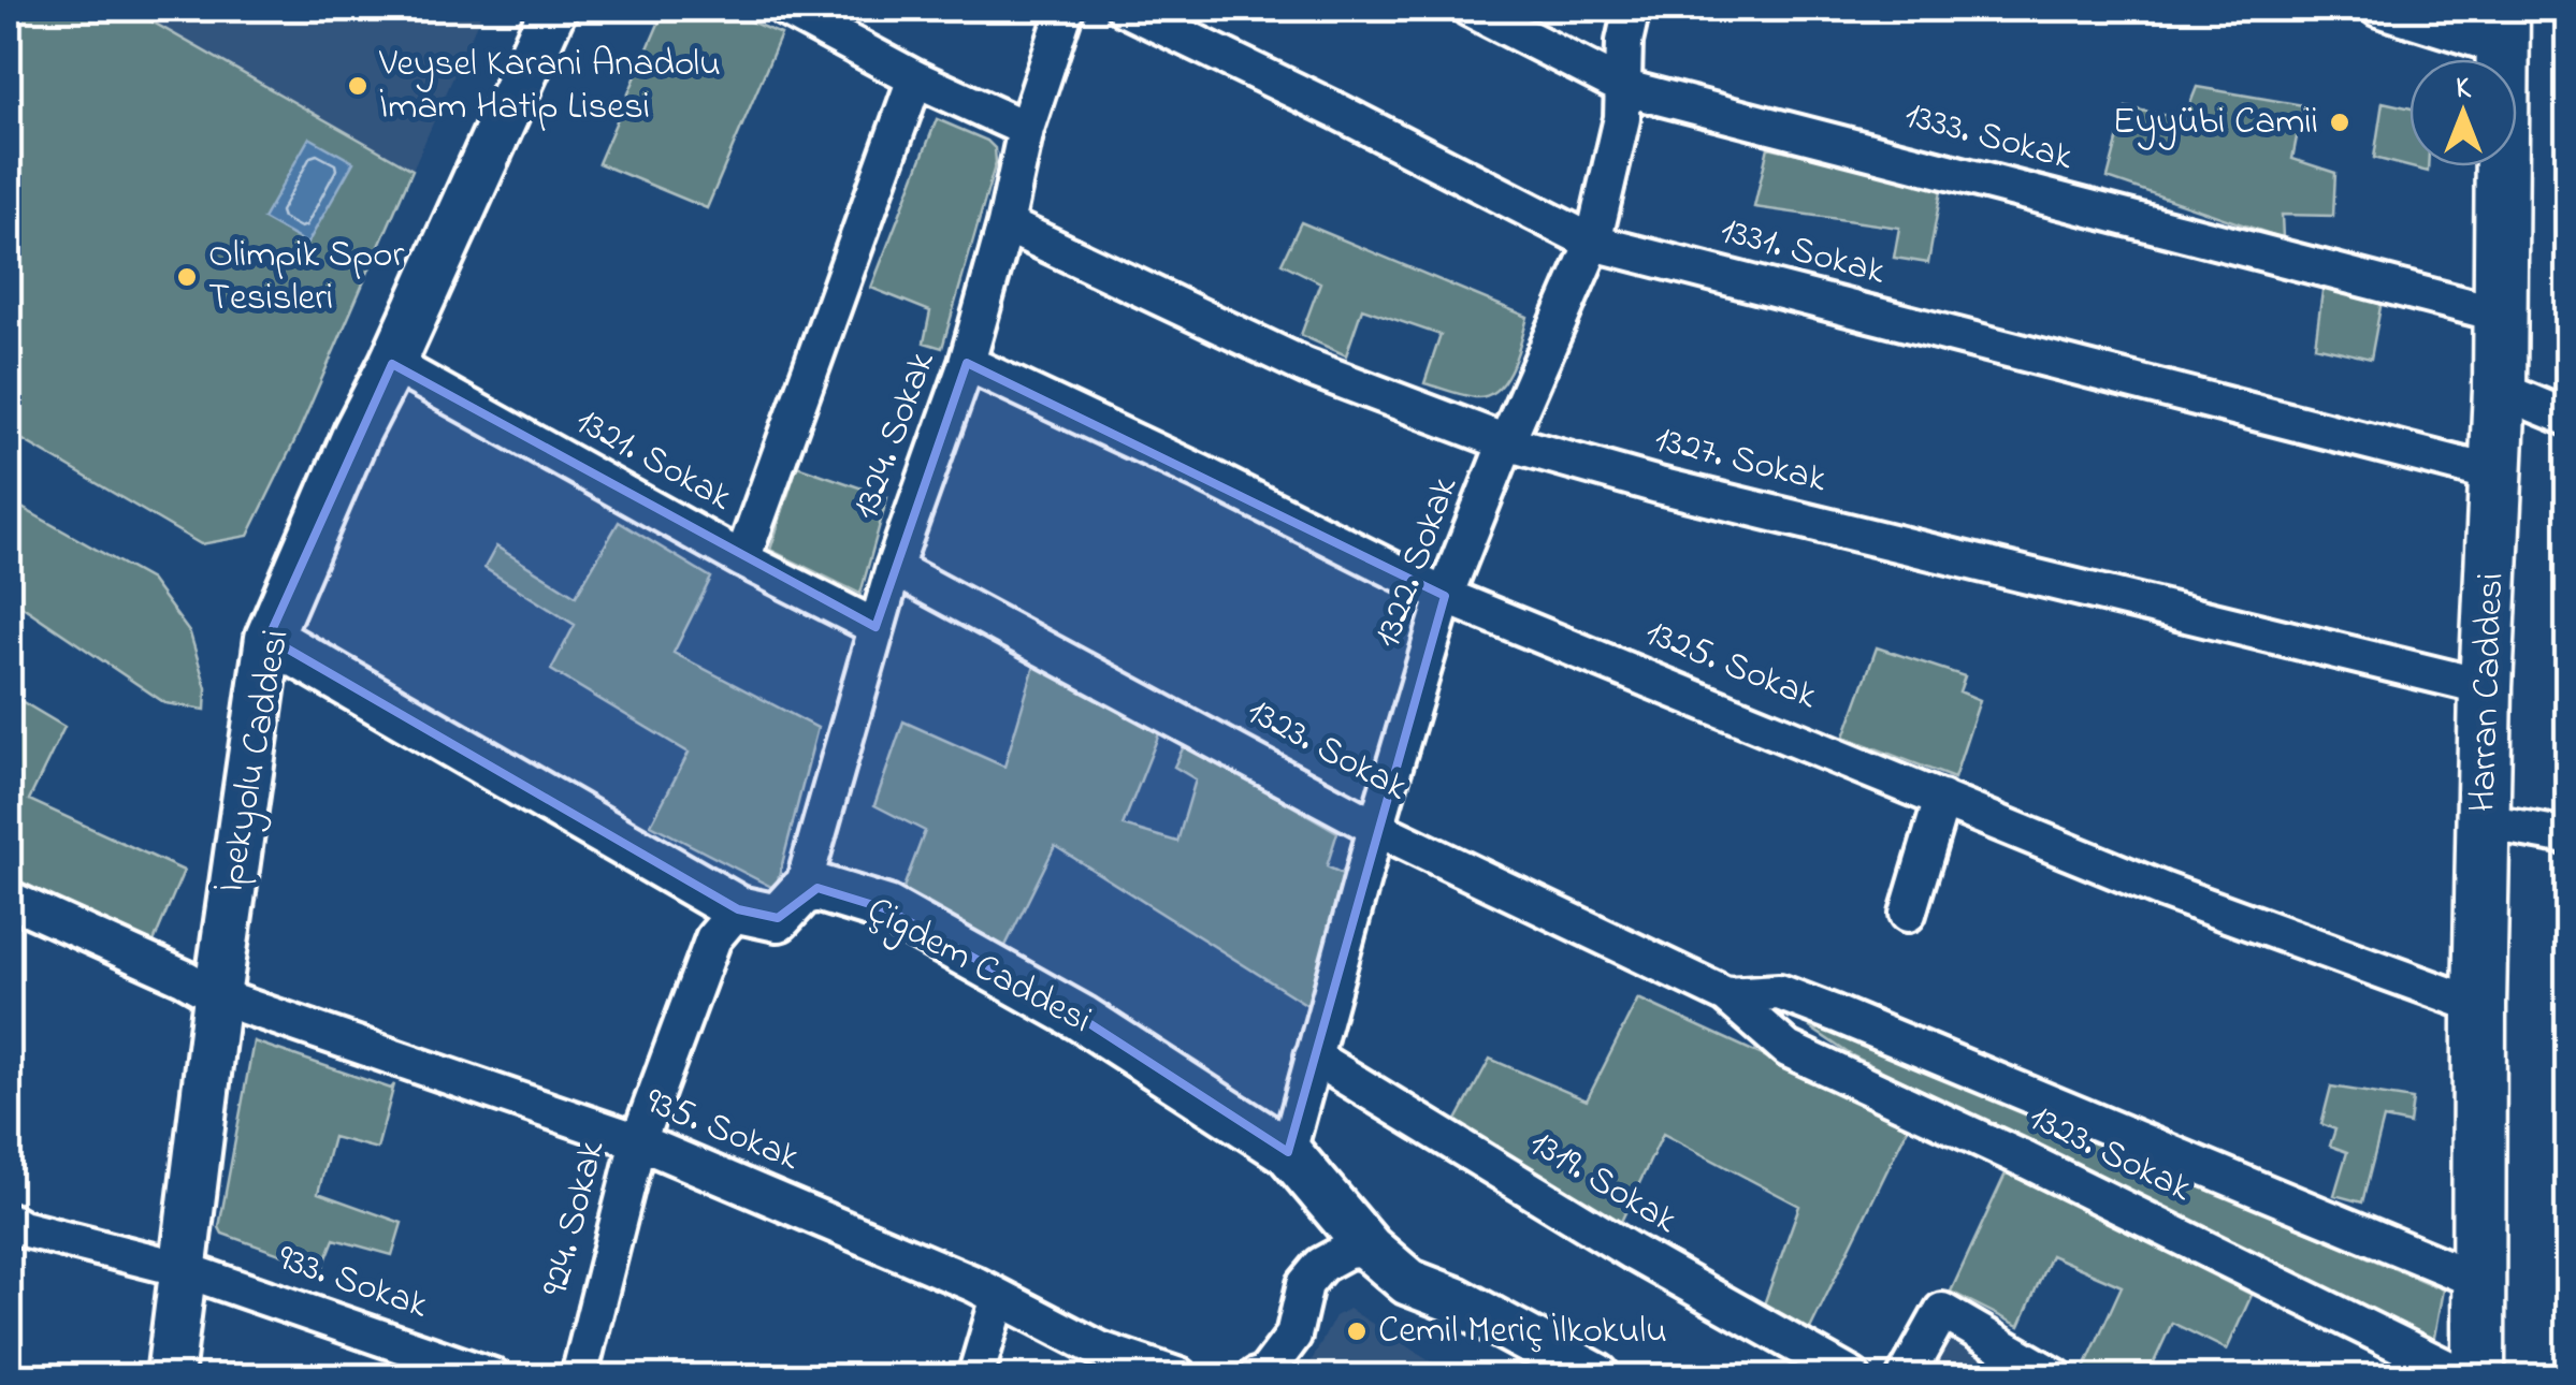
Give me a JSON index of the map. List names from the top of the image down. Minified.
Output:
{"streets":{"main road":["Harran Caddesi"],"street":["1333. Sokak","1331. Sokak","1324. Sokak","1321. Sokak","1327. Sokak","1322. Sokak","1325. Sokak","1323. Sokak","İpekyolu Caddesi","Çigdem Caddesi","935. Sokak","1319. Sokak","924. Sokak","933. Sokak"]},"crossings":[["1333. Sokak","1322. Sokak"],["1333. Sokak","Harran Caddesi"],["1331. Sokak","1322. Sokak"],["1331. Sokak","Harran Caddesi"],["1324. Sokak","1321. Sokak"],["1324. Sokak","1327. Sokak"],["1324. Sokak","1325. Sokak"],["1324. Sokak","1323. Sokak"],["1324. Sokak","Çigdem Caddesi"],["1321. Sokak","İpekyolu Caddesi"],["1327. Sokak","1322. Sokak"],["1327. Sokak","Harran Caddesi"],["1322. Sokak","1325. Sokak"],["1322. Sokak","1323. Sokak"],["1322. Sokak","Çigdem Caddesi"],["1322. Sokak","1319. Sokak"],["1325. Sokak","Harran Caddesi"],["Harran Caddesi","1323. Sokak"],["İpekyolu Caddesi","935. Sokak"],["İpekyolu Caddesi","933. Sokak"],["935. Sokak","924. Sokak"]],"places":["Veysel Karani Anadolu İmam Hatip Lisesi","Eyyübi Camii","Olimpik Spor Tesisleri","Cemil Meriç İlkokulu"],"north":"top"}
